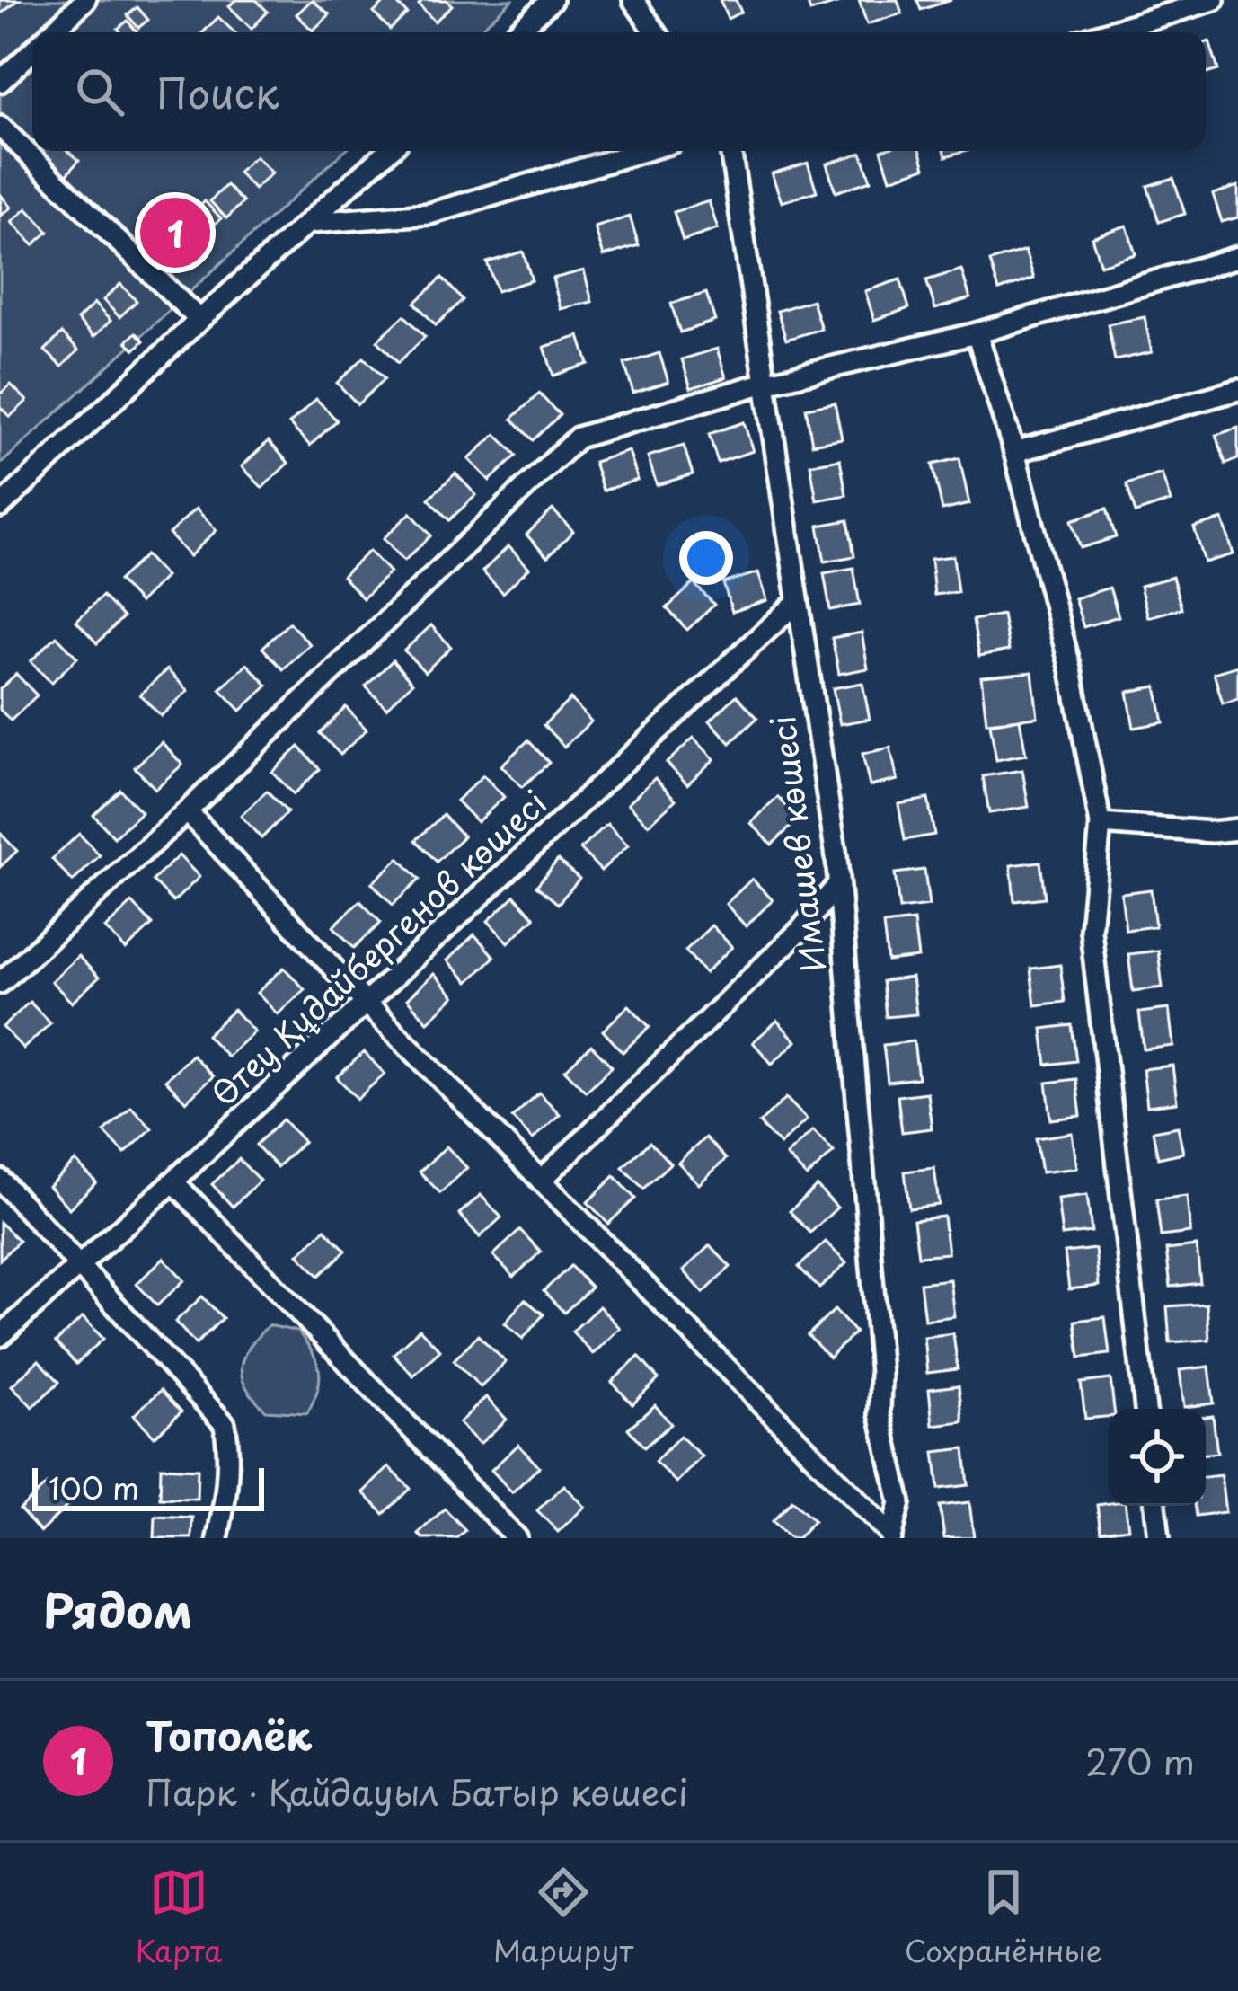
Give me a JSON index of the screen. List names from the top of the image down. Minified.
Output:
{"streets":{"street":["Имашев көшесі","Өтеу Құдайбергенов көшесі"]},"crossings":[["Имашев көшесі","Өтеу Құдайбергенов көшесі"]],"scale_bar":"100 m","page":{"search":"Поиск","pins":"1","scale":"100 m","heading":"Рядом","list":[{"mark":"1","name":"Тополёк","note":"Парк · Қайдауыл Батыр көшесі","value":"270 m"}],"nav":["Карта","Маршрут","Сохранённые"]}}
